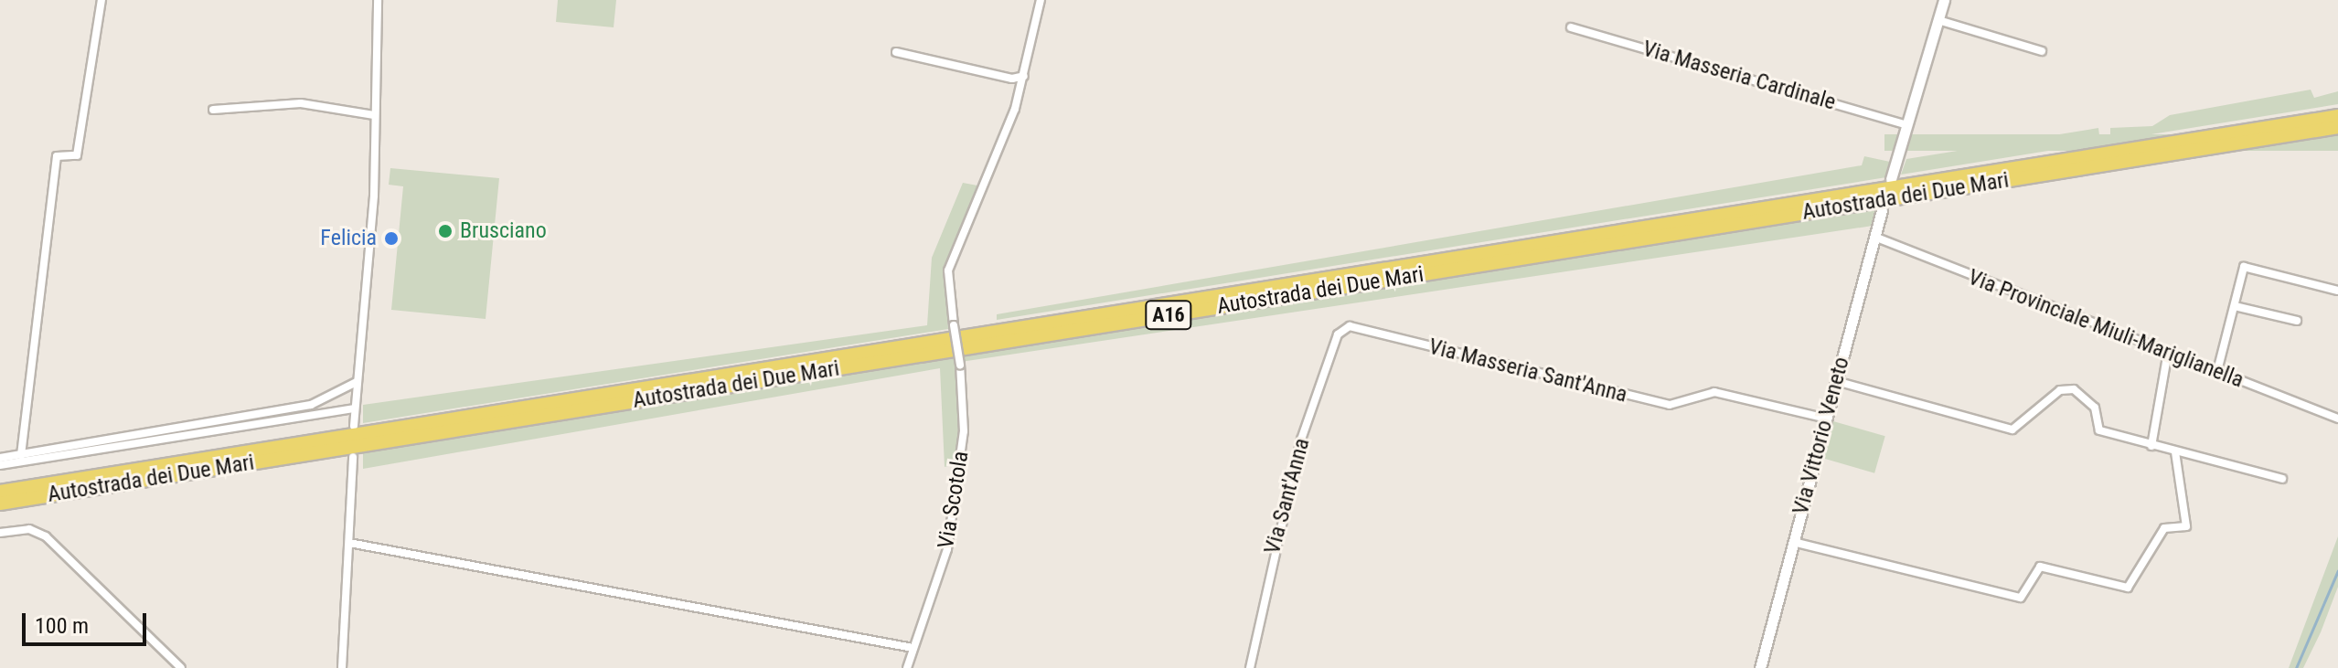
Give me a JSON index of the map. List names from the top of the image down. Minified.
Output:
{"streets":{"highway":["Autostrada dei Due Mari","A16"],"street":["Via Masseria Cardinale","Via Provinciale Miuli-Mariglianella","Via Masseria Sant'Anna","Via Vittorio Veneto","Via Sant'Anna","Via Scotola"]},"crossings":[["Via Provinciale Miuli-Mariglianella","Via Vittorio Veneto"],["Via Masseria Sant'Anna","Via Vittorio Veneto"],["Via Masseria Sant'Anna","Via Sant'Anna"]],"places":["Brusciano","Felicia"],"scale_bar":"100 m"}
